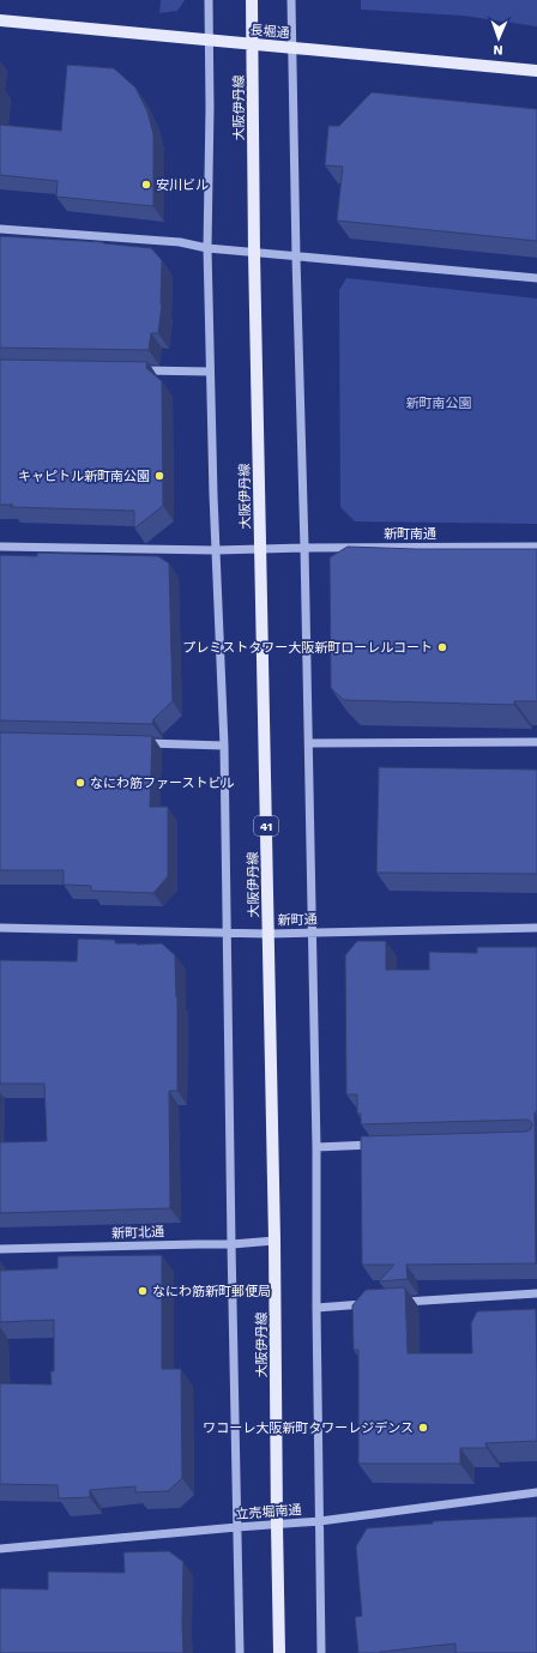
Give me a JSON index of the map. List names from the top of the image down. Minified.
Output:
{"streets":{"main road":["長堀通","大阪伊丹線","41"],"street":["新町南通","新町通","新町北通","立売堀南通"]},"crossings":[["長堀通","大阪伊丹線"],["大阪伊丹線","新町南通"],["大阪伊丹線","新町通"],["大阪伊丹線","新町北通"],["大阪伊丹線","立売堀南通"]],"parks":["新町南公園"],"places":["安川ビル","キャピトル新町南公園","プレミストタワー大阪新町ローレルコート","なにわ筋ファーストビル","なにわ筋新町郵便局","ワコーレ大阪新町タワーレジデンス"],"north":"bottom"}
